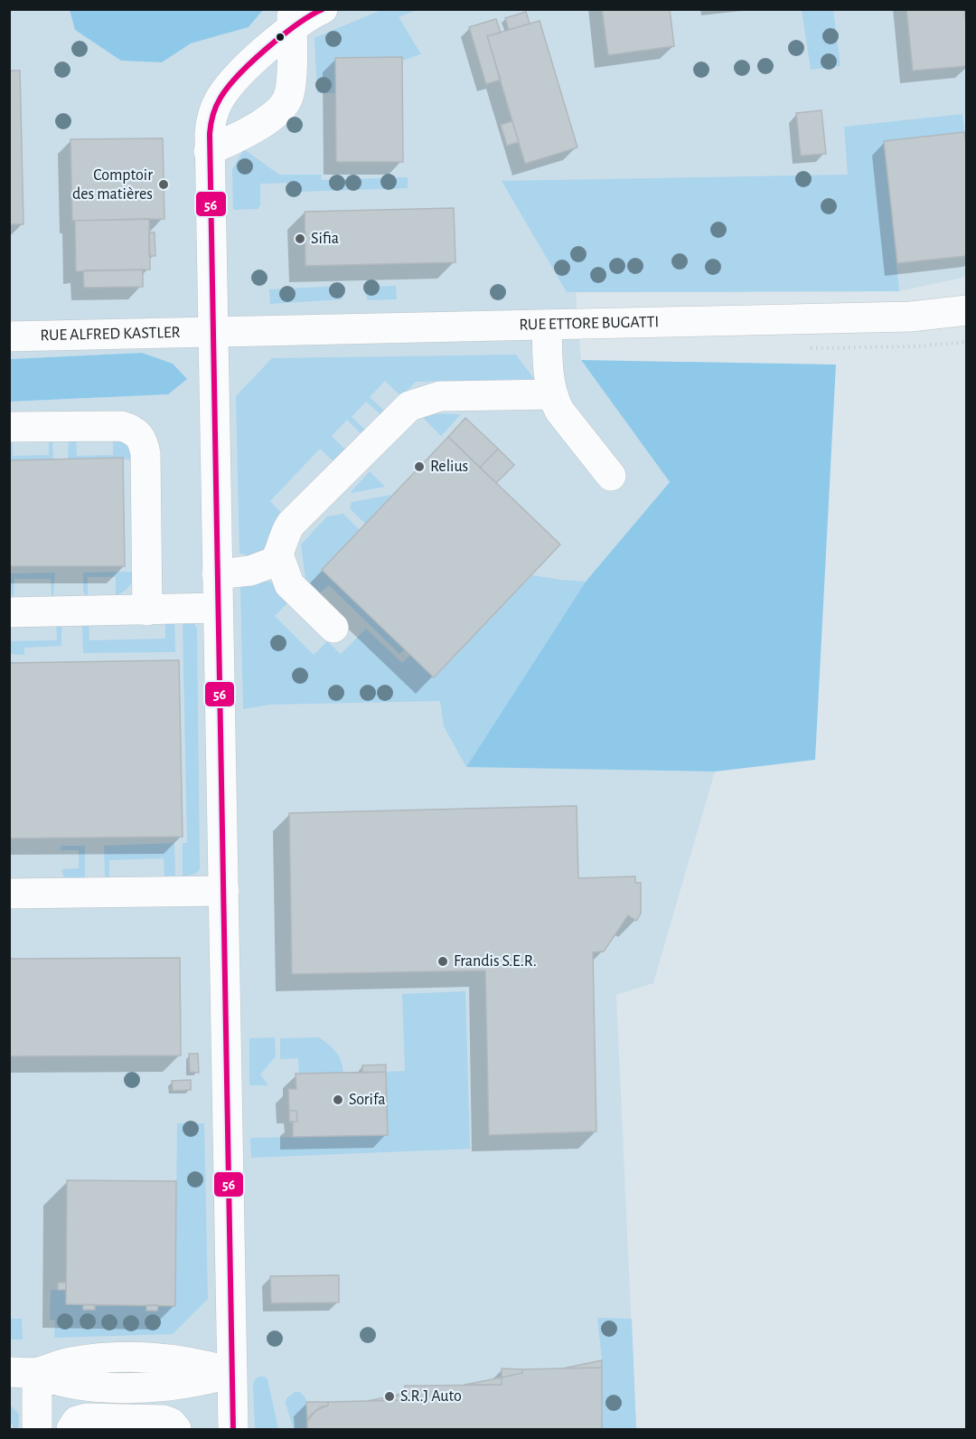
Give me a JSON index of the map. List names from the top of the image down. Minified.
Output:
{"streets":{"street":["RUE ETTORE BUGATTI","RUE ALFRED KASTLER"]},"crossings":[["RUE ETTORE BUGATTI","RUE ALFRED KASTLER"]],"places":["Comptoir des matières","Sifia","Relius","Frandis S.E.R.","Sorifa","S.R.J Auto"],"lines":["transit line 56"]}
